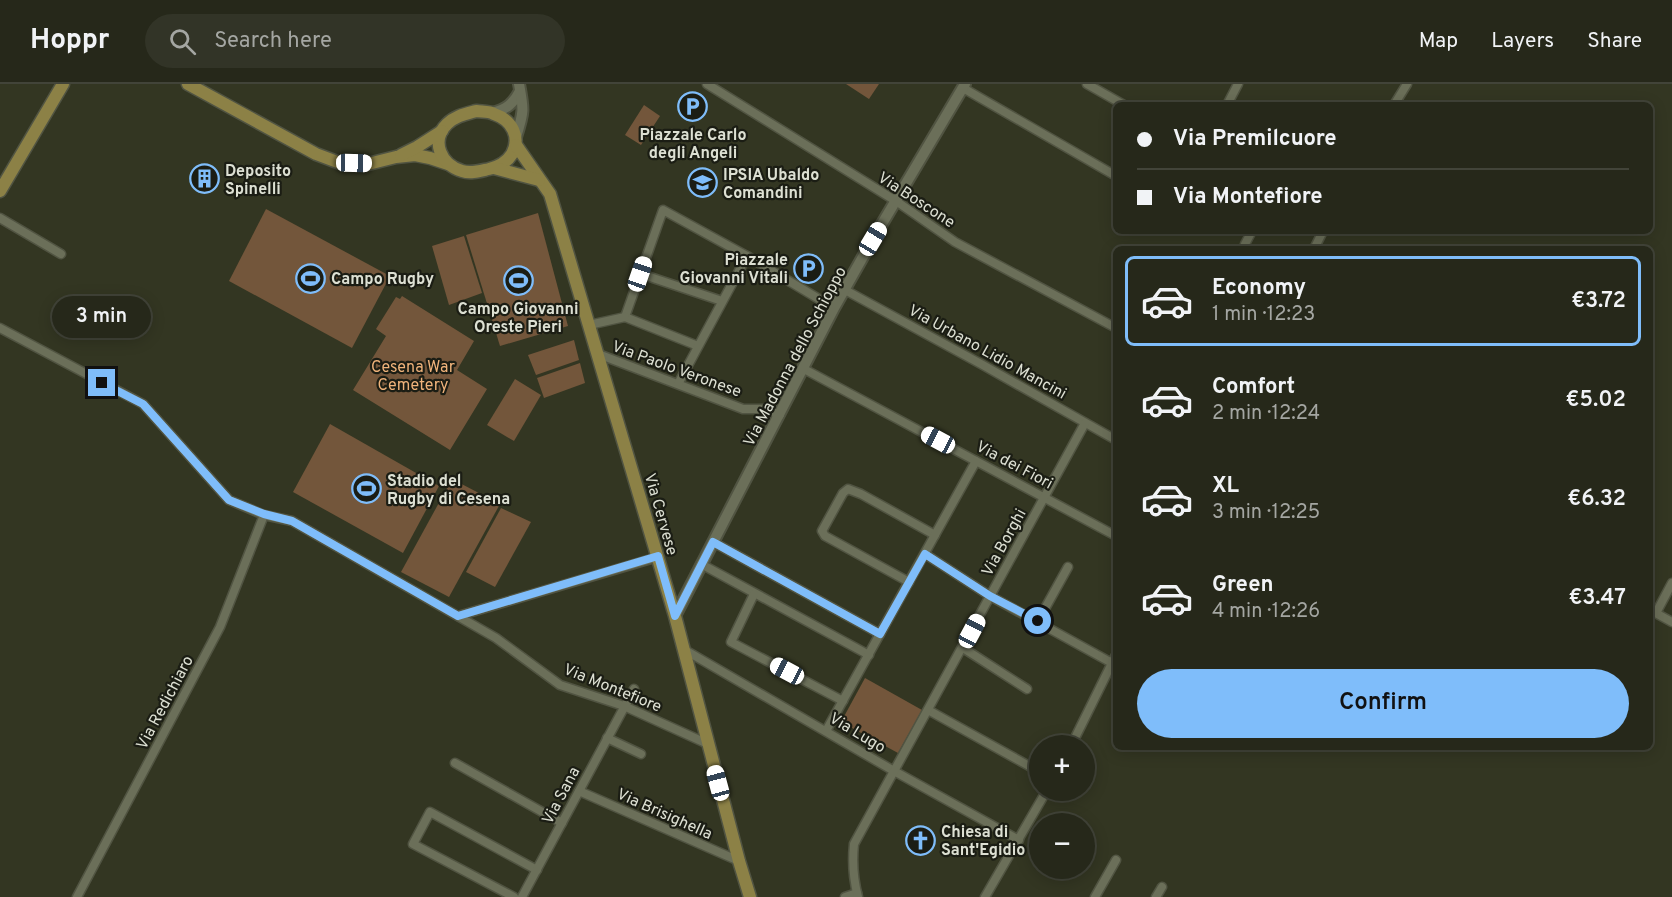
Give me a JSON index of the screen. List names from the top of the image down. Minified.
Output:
{"streets":{"main road":["Via Cervese"],"street":["Via Boscone","Via Urbano Lidio Mancini","Via Madonna dello Schioppo","Via Paolo Veronese","Via dei Fiori","Via Borghi","Via Montefiore","Via Redichiaro","Via Lugo","Via Sana","Via Brisighella"]},"crossings":[["Via Boscone","Via Madonna dello Schioppo"],["Via Urbano Lidio Mancini","Via Madonna dello Schioppo"],["Via Urbano Lidio Mancini","Via Borghi"],["Via Madonna dello Schioppo","Via Paolo Veronese"],["Via Madonna dello Schioppo","Via dei Fiori"],["Via Madonna dello Schioppo","Via Cervese"],["Via Paolo Veronese","Via Cervese"],["Via dei Fiori","Via Borghi"],["Via Cervese","Via Montefiore"],["Via Cervese","Via Lugo"],["Via Cervese","Via Brisighella"],["Via Borghi","Via Lugo"],["Via Montefiore","Via Redichiaro"],["Via Montefiore","Via Sana"],["Via Sana","Via Brisighella"]],"parks":["Cesena War Cemetery"],"places":{"parking":["Piazzale Carlo degli Angeli","Piazzale Giovanni Vitali"],"building":["Deposito Spinelli"],"school or university":["IPSIA Ubaldo Comandini"],"sports":["Campo Rugby","Campo Giovanni Oreste Pieri","Stadio del Rugby di Cesena"],"church":["Chiesa di Sant'Egidio"]},"page":{"header":"Hoppr","search":"Search here","nav":["Map","Layers","Share"],"banner":["Via Premilcuore","Via Montefiore"],"list":[{"name":"Economy","note":"1 min · 12:23","value":"€3.72"},{"name":"Comfort","note":"2 min · 12:24","value":"€5.02"},{"name":"XL","note":"3 min · 12:25","value":"€6.32"},{"name":"Green","note":"4 min · 12:26","value":"€3.47"}],"bubble":"3 min","buttons":"Confirm","map_buttons":["+","−"]}}
